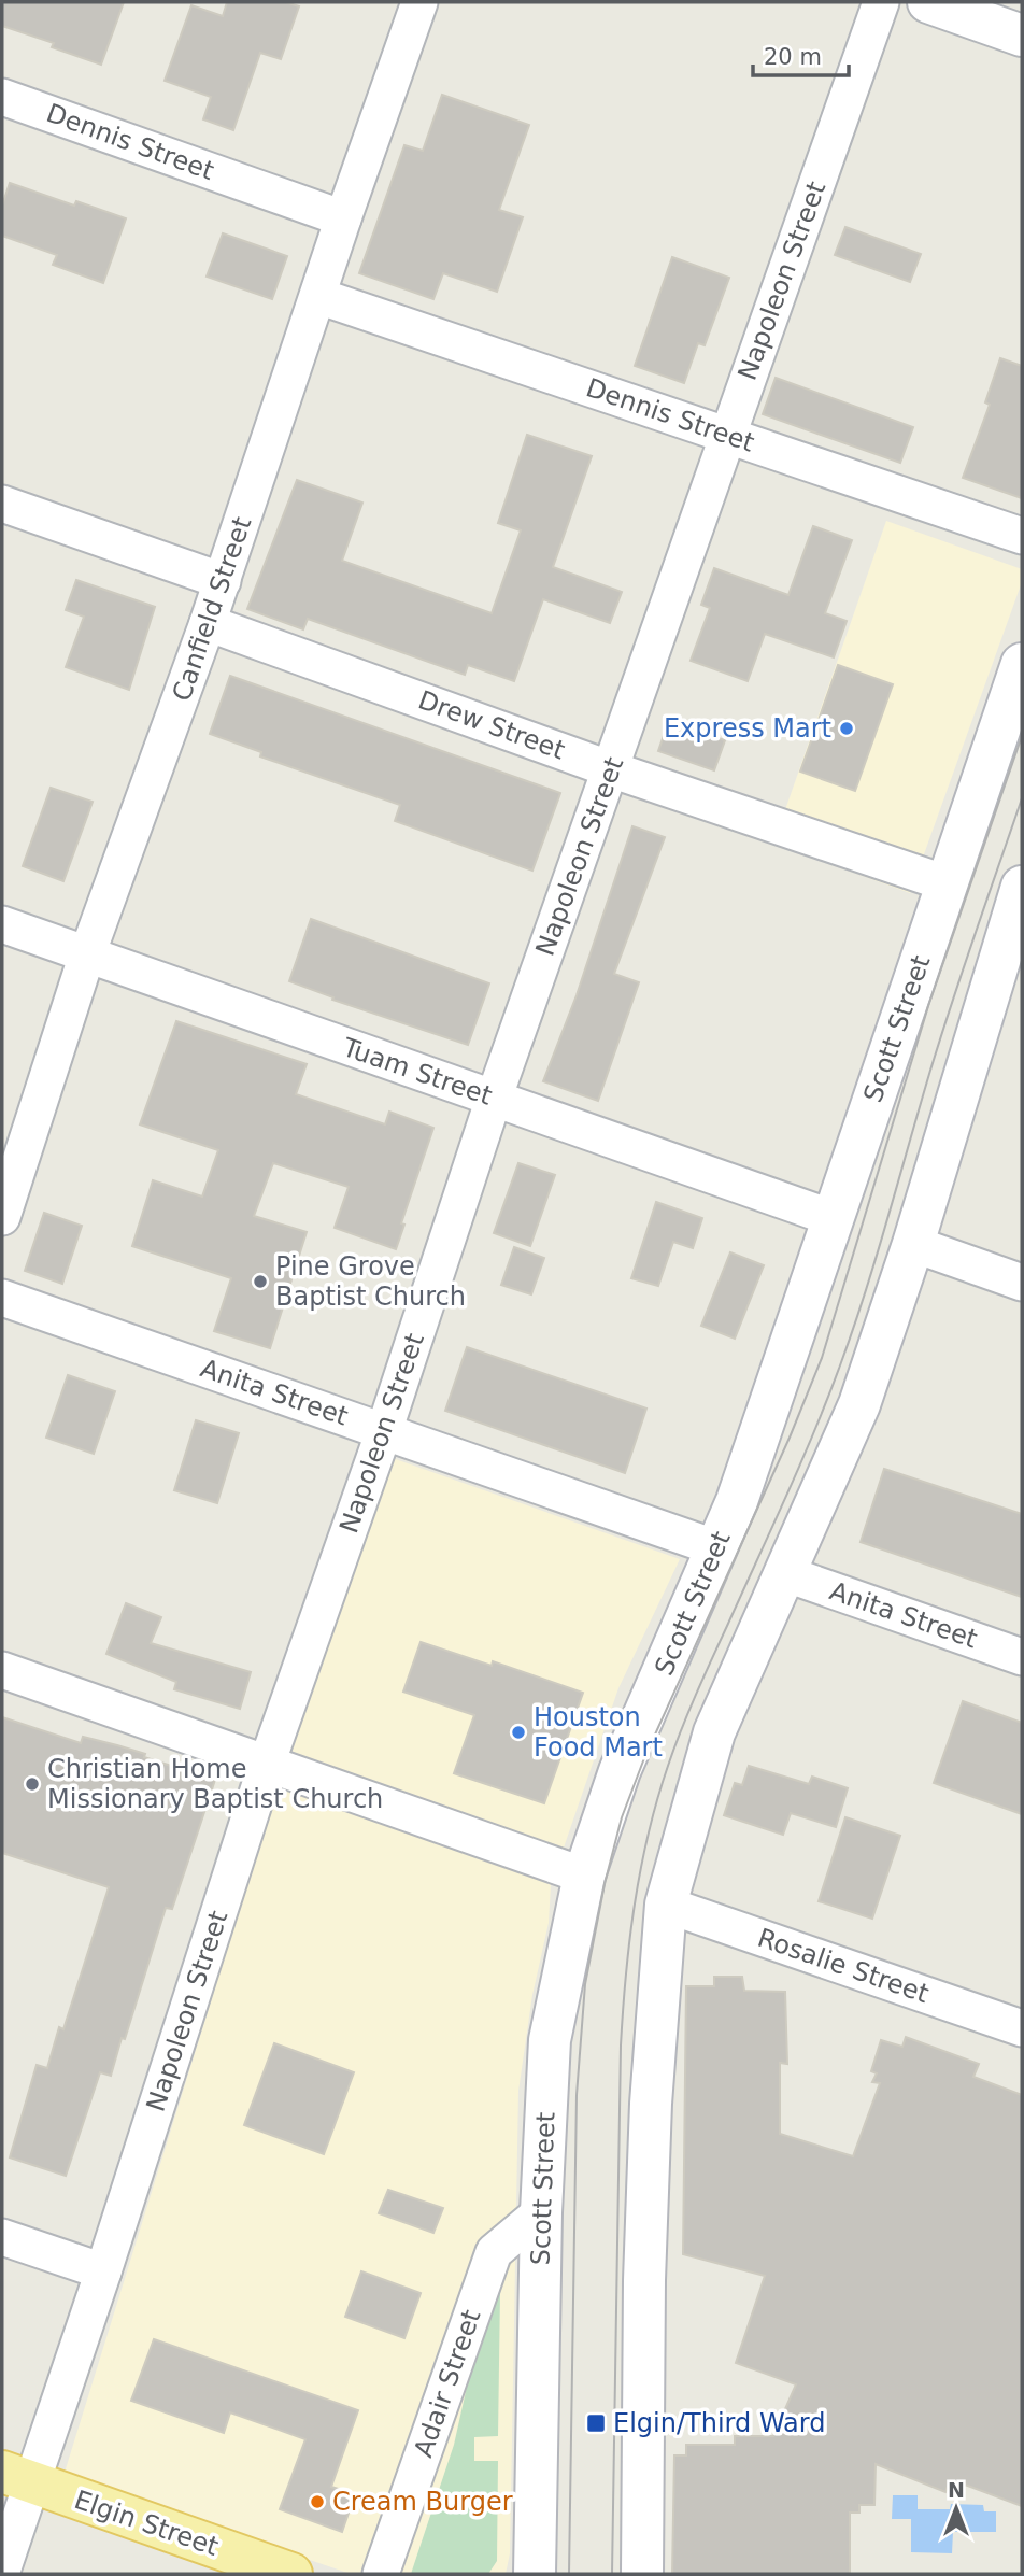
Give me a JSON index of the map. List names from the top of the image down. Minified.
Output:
{"streets":{"main road":["Scott Street","Elgin Street"],"street":["Dennis Street","Napoleon Street","Canfield Street","Drew Street","Tuam Street","Anita Street","Rosalie Street","Adair Street"]},"crossings":[["Dennis Street","Napoleon Street"],["Dennis Street","Canfield Street"],["Napoleon Street","Drew Street"],["Napoleon Street","Tuam Street"],["Napoleon Street","Anita Street"],["Napoleon Street","Elgin Street"],["Canfield Street","Drew Street"],["Canfield Street","Tuam Street"],["Drew Street","Scott Street"],["Scott Street","Tuam Street"],["Scott Street","Anita Street"],["Scott Street","Adair Street"]],"places":{"other":["Express Mart","Pine Grove Baptist Church","Houston Food Mart","Christian Home Missionary Baptist Church","Cream Burger"],"transit":["Elgin/Third Ward"]},"scale_bar":"20 m","north":"top"}
